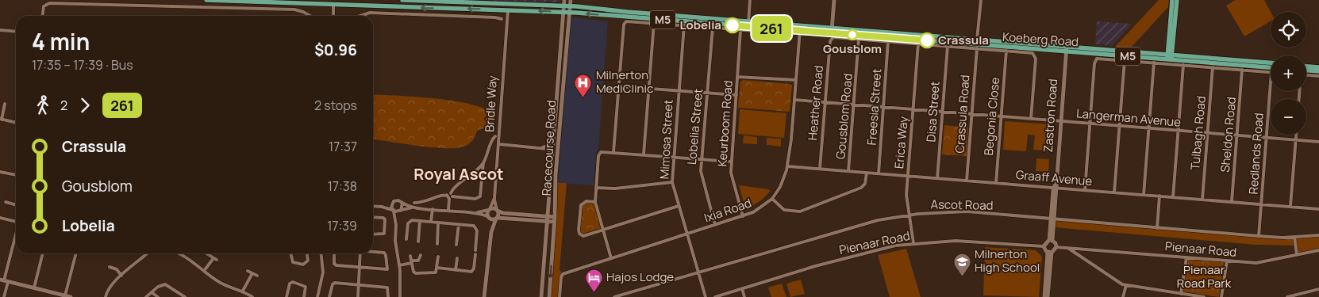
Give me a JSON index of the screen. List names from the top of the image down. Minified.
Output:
{"streets":{"main road":["M5","Koeberg Road"],"street":["Heather Road","Bridle Way","Freesia Street","Disa Street","Crassula Road","Zastron Road","Gousblom Road","Begonia Close","Langerman Avenue","Keurboom Road","Lobelia Street","Tulbagh Road","Sheldon Road","Mimosa Street","Erica Way","Racecourse Road","Redlands Road","Graaff Avenue","Ascot Road","Ixia Road","Pienaar Road"]},"crossings":[["Koeberg Road","Heather Road"],["Koeberg Road","Bridle Way"],["Koeberg Road","Crassula Road"],["Koeberg Road","Zastron Road"],["Koeberg Road","Racecourse Road"],["Koeberg Road","Ixia Road"],["Heather Road","Langerman Avenue"],["Heather Road","Graaff Avenue"],["Freesia Street","Langerman Avenue"],["Freesia Street","Graaff Avenue"],["Disa Street","Langerman Avenue"],["Disa Street","Graaff Avenue"],["Crassula Road","Langerman Avenue"],["Crassula Road","Graaff Avenue"],["Zastron Road","Langerman Avenue"],["Zastron Road","Graaff Avenue"],["Zastron Road","Ascot Road"],["Zastron Road","Pienaar Road"],["Gousblom Road","Langerman Avenue"],["Gousblom Road","Graaff Avenue"],["Begonia Close","Langerman Avenue"],["Begonia Close","Graaff Avenue"],["Langerman Avenue","Tulbagh Road"],["Langerman Avenue","Sheldon Road"],["Langerman Avenue","Erica Way"],["Langerman Avenue","Redlands Road"],["Langerman Avenue","Ixia Road"],["Keurboom Road","Ixia Road"],["Lobelia Street","Ixia Road"],["Tulbagh Road","Graaff Avenue"],["Sheldon Road","Graaff Avenue"],["Mimosa Street","Ascot Road"],["Mimosa Street","Ixia Road"],["Erica Way","Graaff Avenue"],["Erica Way","Ascot Road"],["Erica Way","Pienaar Road"],["Redlands Road","Graaff Avenue"],["Redlands Road","Ascot Road"],["Graaff Avenue","Ixia Road"]],"districts":["Royal Ascot"],"parks":["Pienaar Road Park"],"places":{"other":["Lobelia","Gousblom","Crassula"],"hospital":["Milnerton MediClinic"],"school or university":["Milnerton High School"],"hotel":["Hajos Lodge"]},"lines":["bus line 261"],"page":{"on_map":"261","map_buttons":["+","−"],"heading":["4 min","17:35 – 17:39 · Bus","$0.96"],"legs":["2","261","2 stops"],"list":[{"name":"Crassula","value":"17:37"},{"name":"Gousblom","value":"17:38"},{"name":"Lobelia","value":"17:39"}]}}
